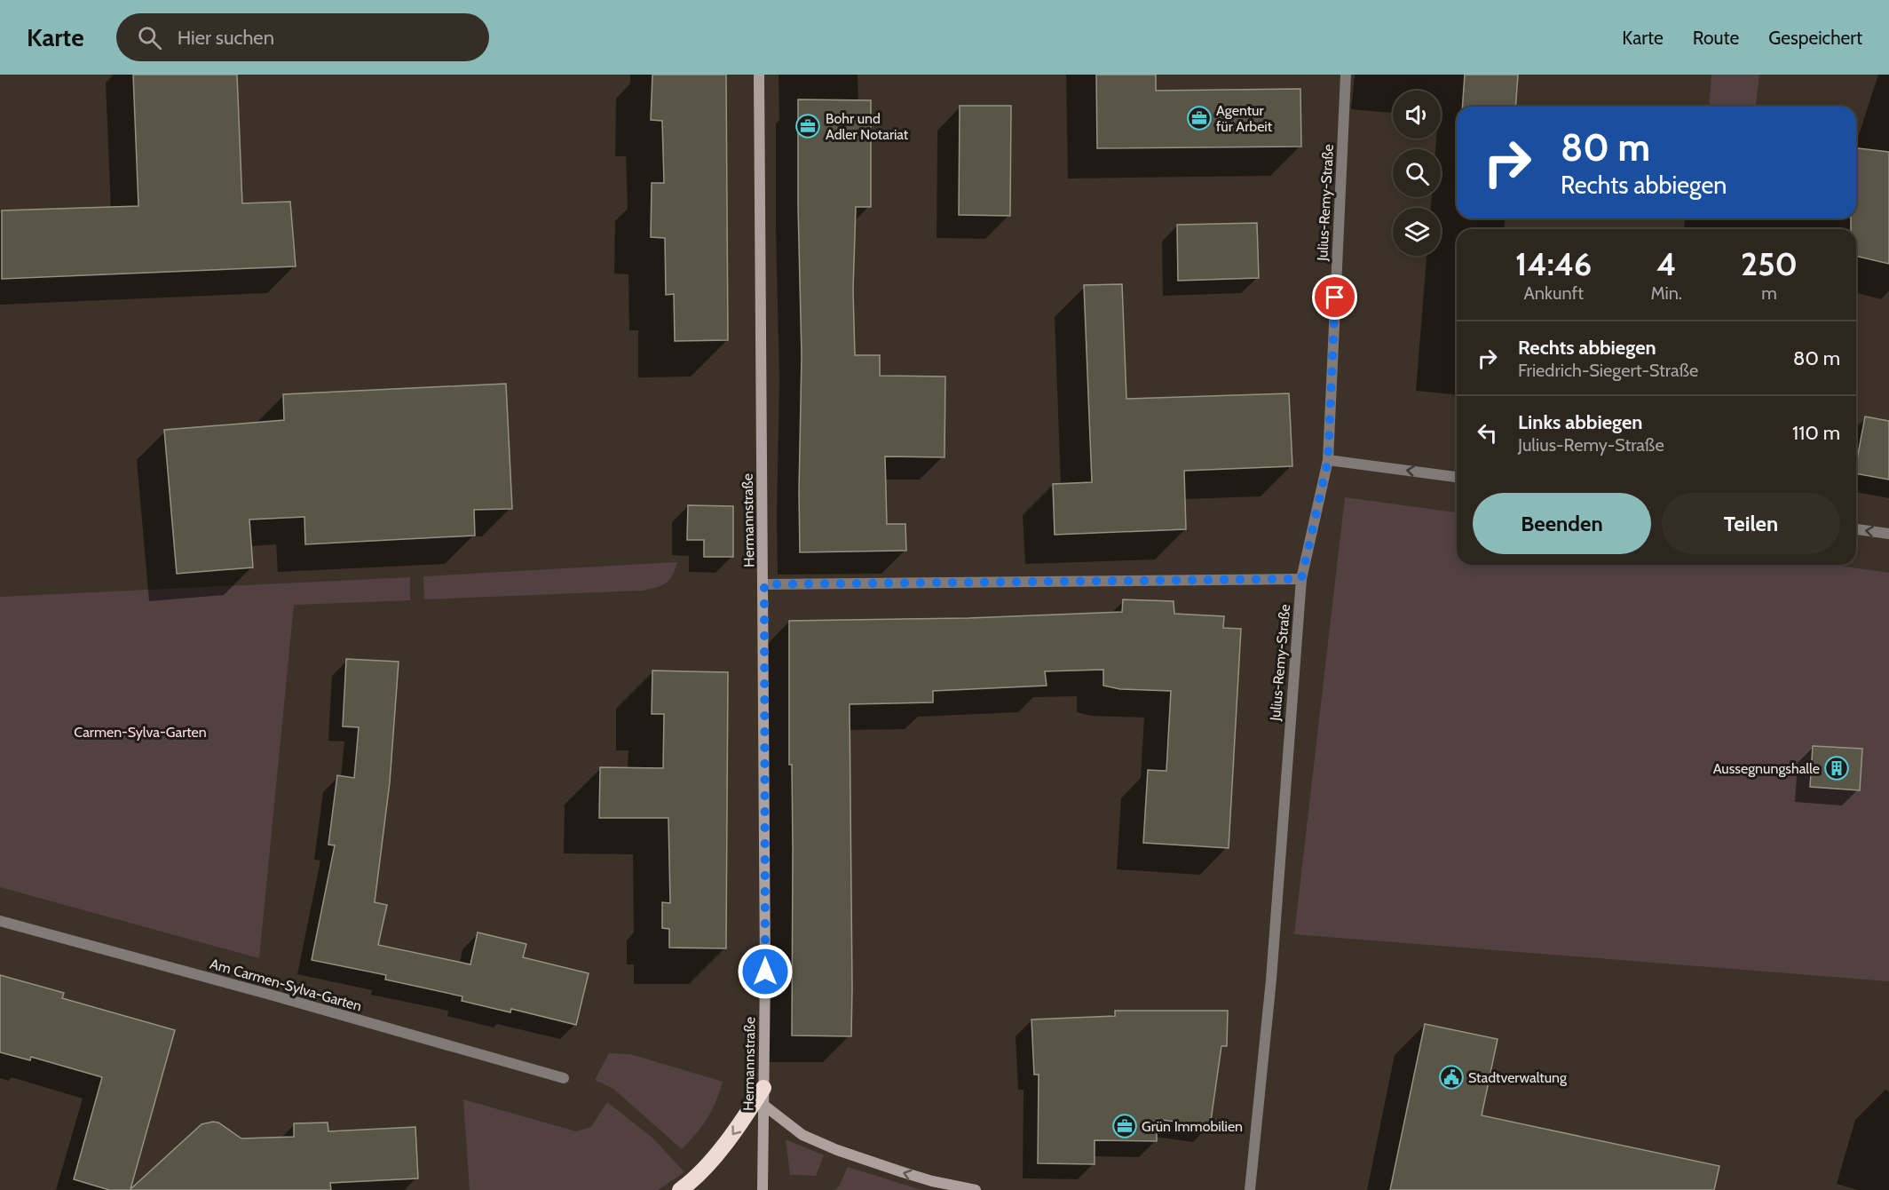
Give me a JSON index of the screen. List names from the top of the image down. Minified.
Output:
{"streets":{"street":["Julius-Remy-Straße","Hermannstraße","Am Carmen-Sylva-Garten"]},"parks":["Carmen-Sylva-Garten"],"places":{"office":["Agentur für Arbeit","Bohr und Adler Notariat","Grün Immobilien"],"building":["Aussegnungshalle"],"public building":["Stadtverwaltung"]},"page":{"header":"Karte","search":"Hier suchen","nav":["Karte","Route","Gespeichert"],"turn":["80 m","Rechts abbiegen"],"eta":["14:46","Ankunft","4","Min.","250","m"],"list":[{"name":"Rechts abbiegen","note":"Friedrich-Siegert-Straße","value":"80 m"},{"name":"Links abbiegen","note":"Julius-Remy-Straße","value":"110 m"}],"buttons":["Beenden","Teilen"]}}
